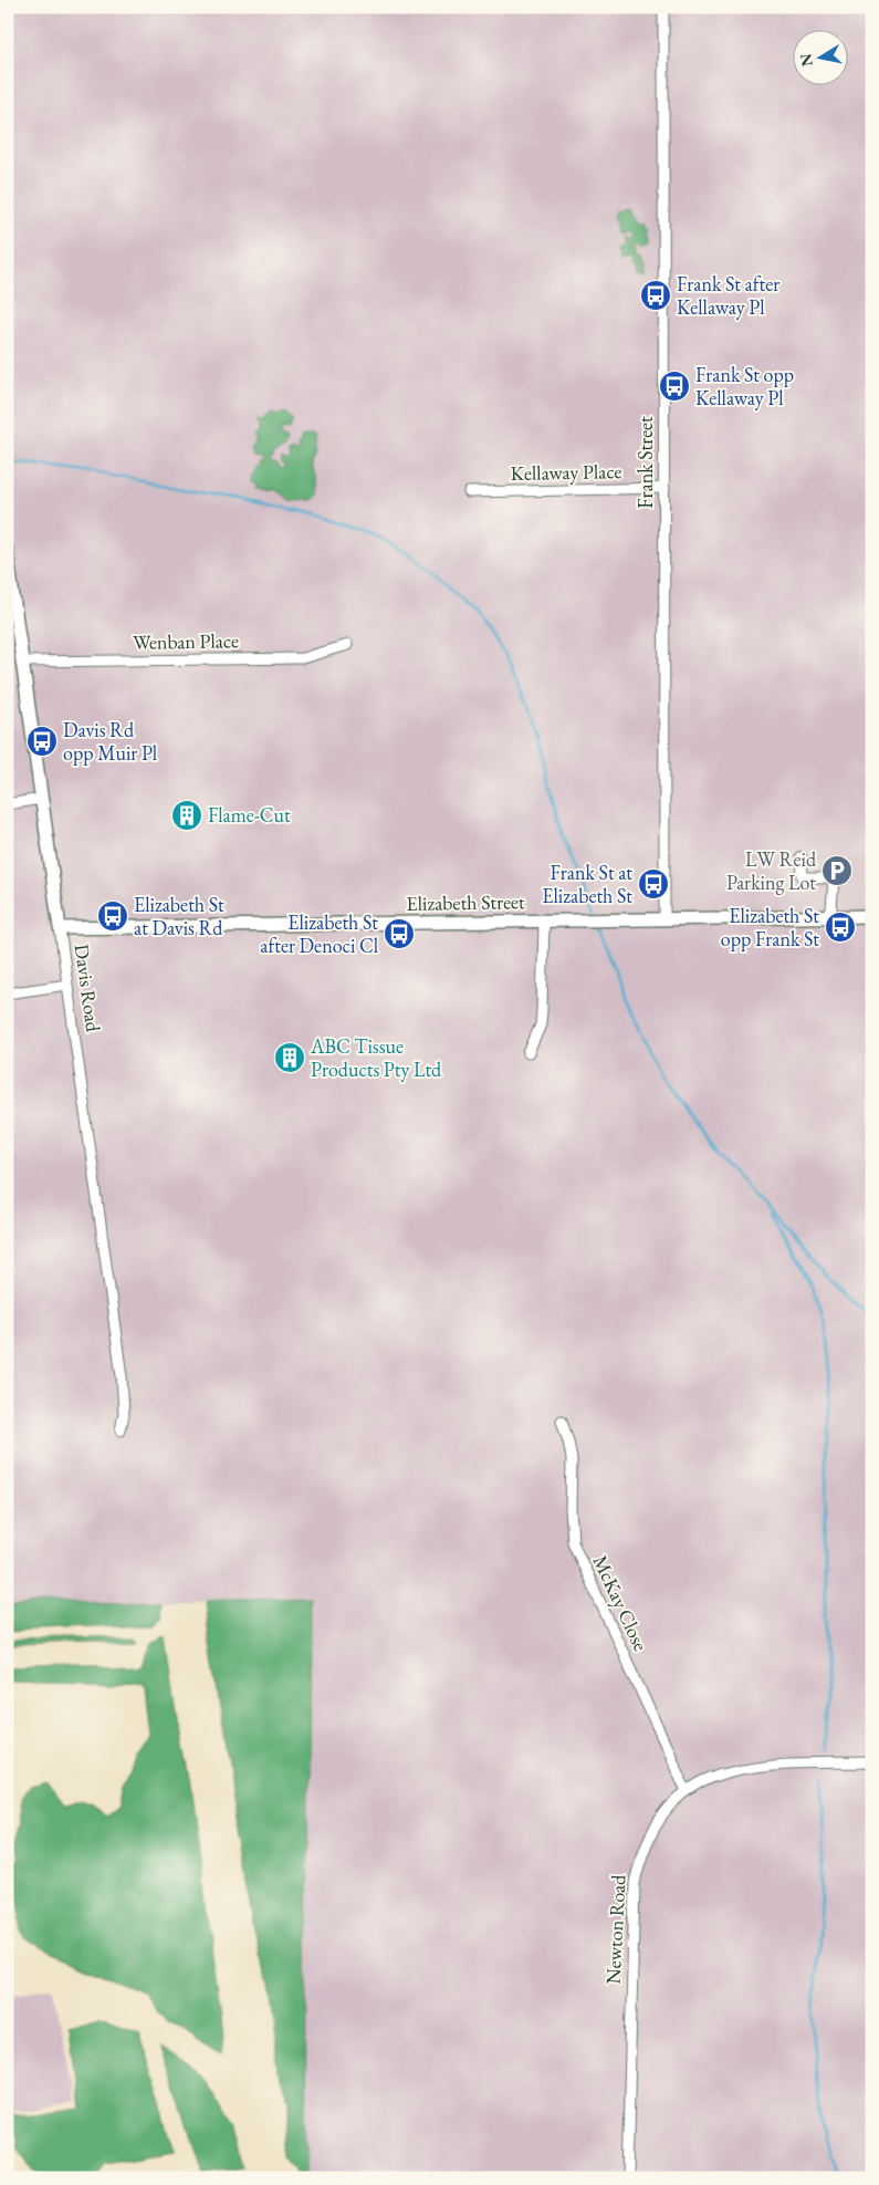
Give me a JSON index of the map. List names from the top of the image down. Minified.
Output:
{"streets":{"street":["Frank Street","Kellaway Place","Wenban Place","Elizabeth Street","Davis Road","McKay Close","Newton Road"]},"crossings":[["Frank Street","Kellaway Place"],["Frank Street","Elizabeth Street"],["Wenban Place","Davis Road"],["Elizabeth Street","Davis Road"],["McKay Close","Newton Road"]],"places":{"bus stop":["Frank St after Kellaway Pl","Frank St opp Kellaway Pl","Davis Rd opp Muir Pl","Frank St at Elizabeth St","Elizabeth St at Davis Rd","Elizabeth St opp Frank St","Elizabeth St after Denoci Cl"],"building":["Flame-Cut","ABC Tissue Products Pty Ltd"],"parking":["LW Reid Parking Lot"]},"north":"left"}
